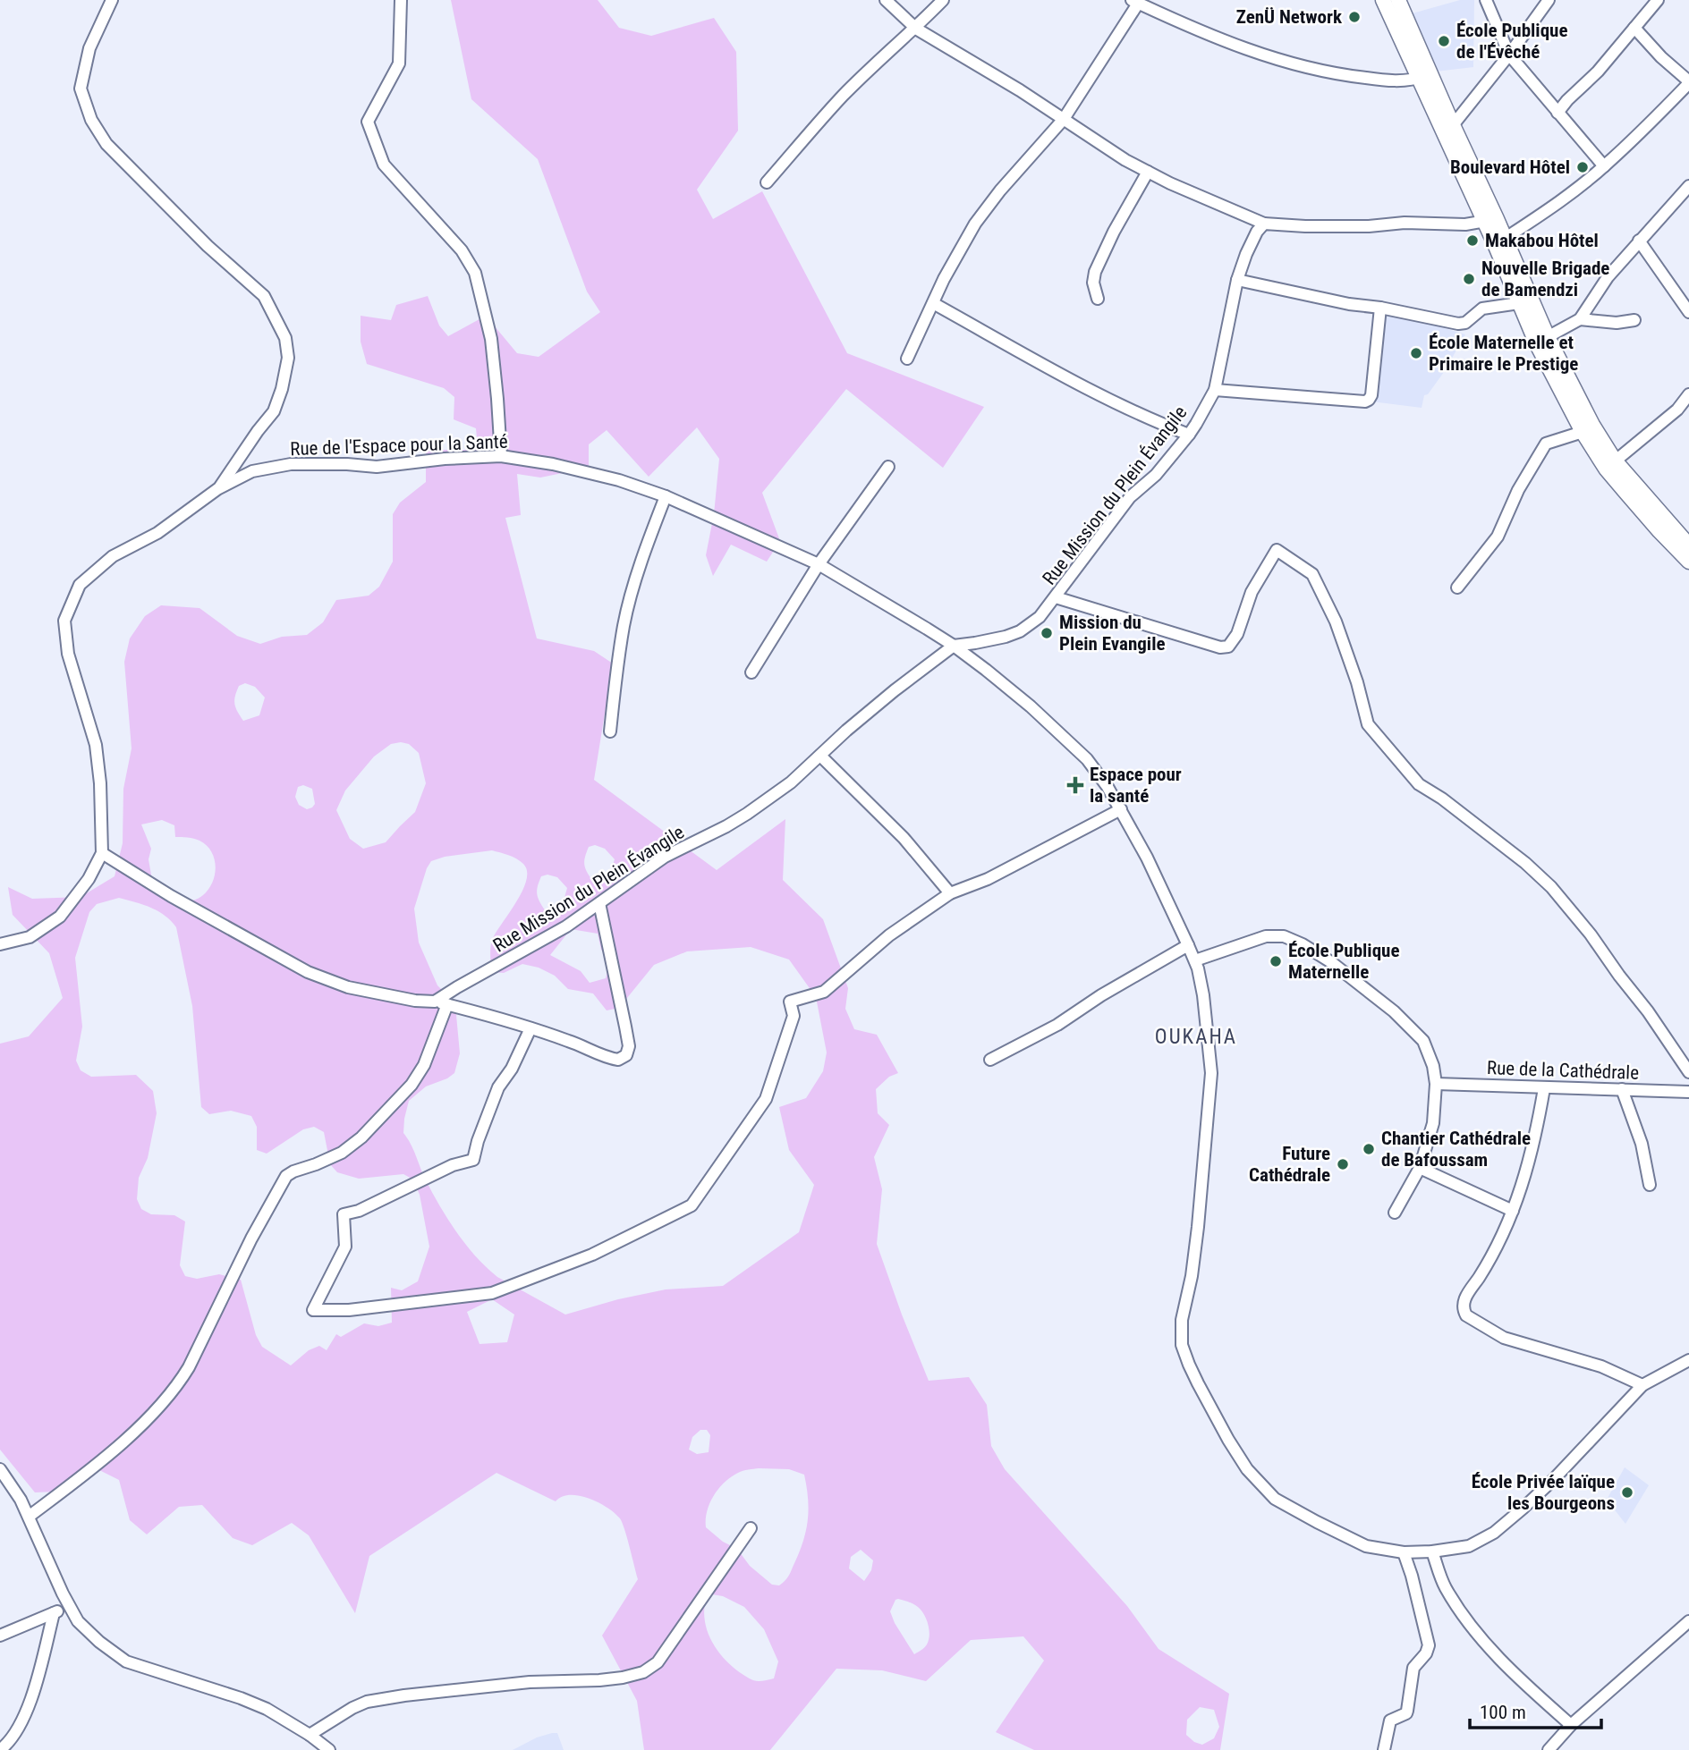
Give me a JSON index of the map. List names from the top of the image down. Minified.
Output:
{"streets":{"street":["Rue de l'Espace pour la Santé","Rue Mission du Plein Évangile","Rue de la Cathédrale"]},"crossings":[["Rue de l'Espace pour la Santé","Rue Mission du Plein Évangile"]],"districts":["OUKAHA"],"places":{"other":["ZenÜ Network","École Publique de l'Évêché","Boulevard Hôtel","Makabou Hôtel","Nouvelle Brigade de Bamendzi","École Maternelle et Primaire le Prestige","Mission du Plein Evangile","École Publique Maternelle","Chantier Cathédrale de Bafoussam","Future Cathédrale","École Privée laïque les Bourgeons"],"health":["Espace pour la santé"]},"scale_bar":"100 m"}
